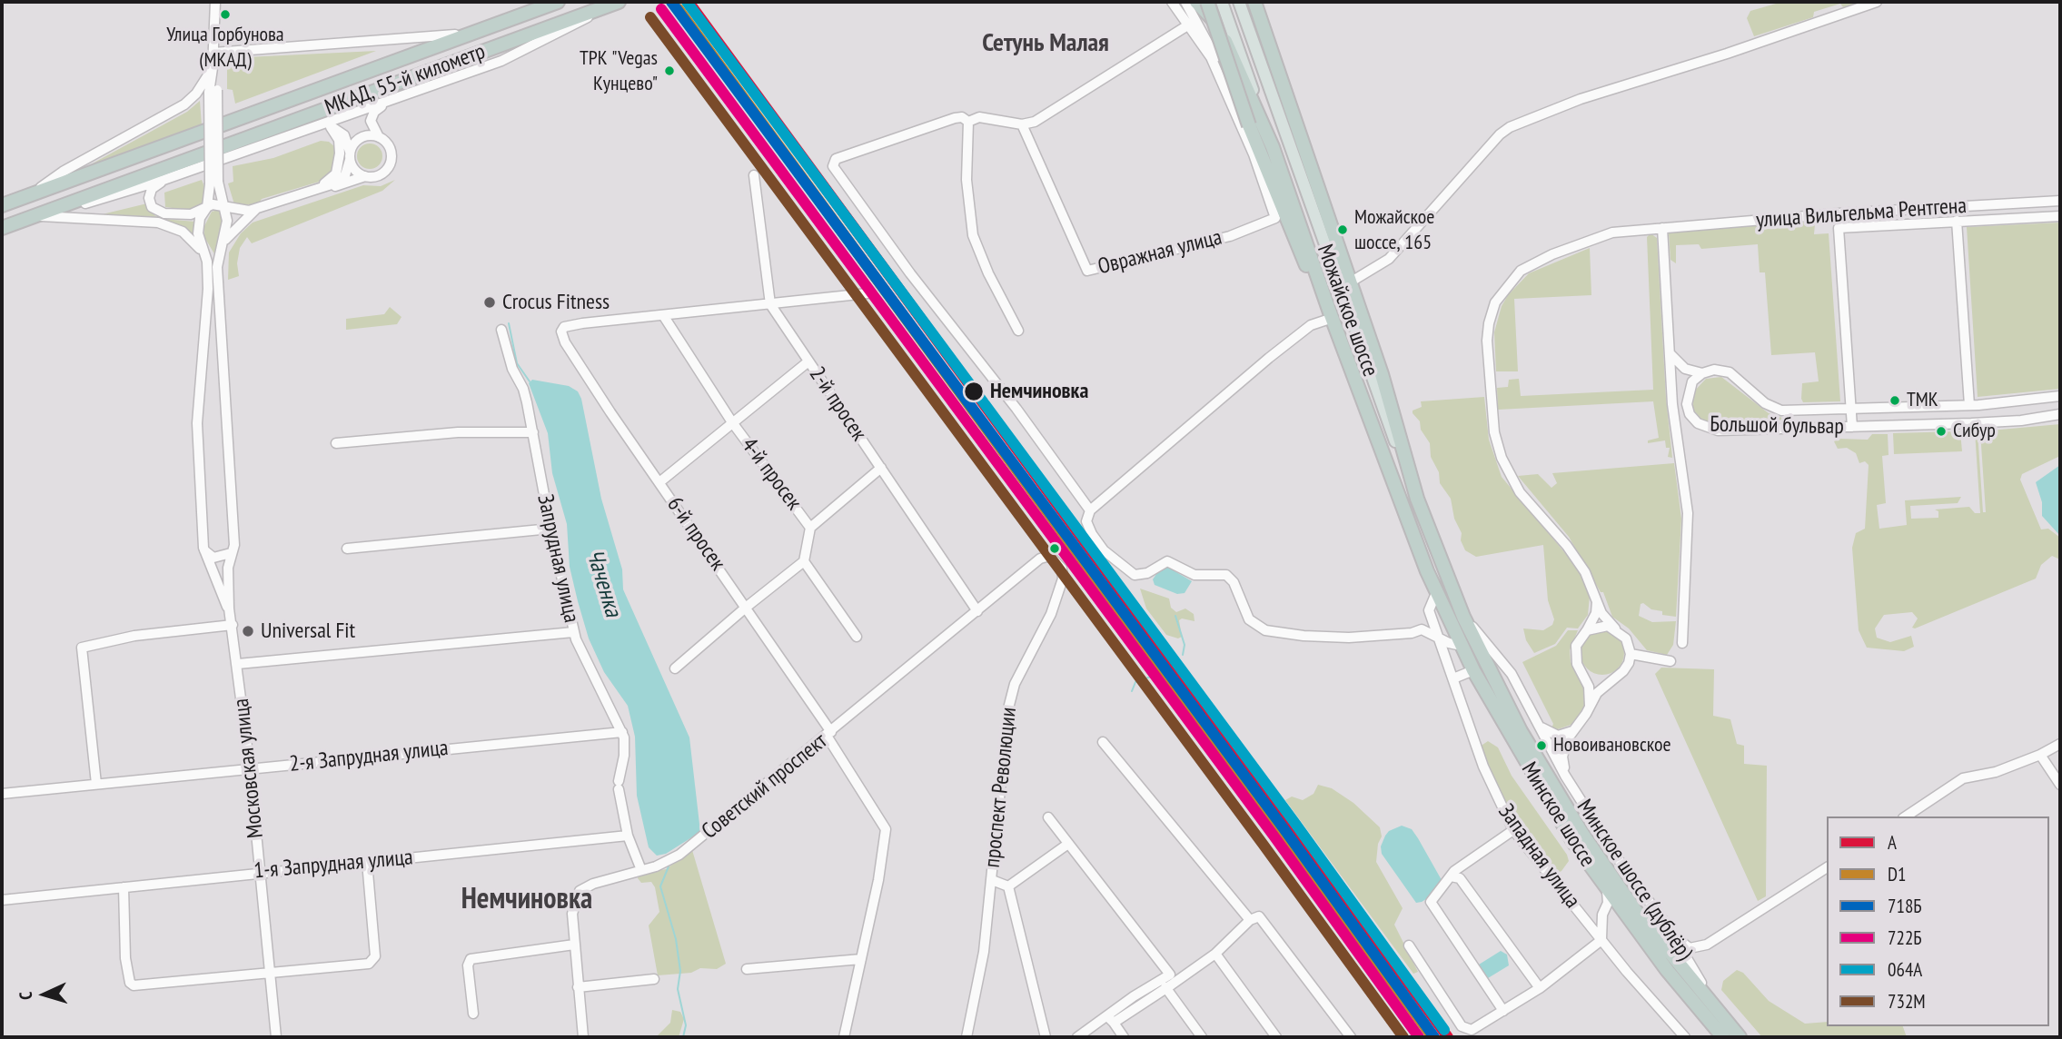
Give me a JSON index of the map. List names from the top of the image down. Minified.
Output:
{"streets":{"highway":["МКАД, 55-й километр","Можайское шоссе","Минское шоссе"],"street":["улица Вильгельма Рентгена","Овражная улица","2-й просек","Большой бульвар","4-й просек","6-й просек","Запрудная улица","2-я Запрудная улица","Московская улица","Советский проспект","проспект Революции","Западная улица","1-я Запрудная улица","Минское шоссе (дублёр)"]},"crossings":[["улица Вильгельма Рентгена","Большой бульвар"],["Можайское шоссе","Минское шоссе"],["Можайское шоссе","Минское шоссе (дублёр)"],["2-й просек","Советский проспект"],["4-й просек","6-й просек"],["6-й просек","Советский проспект"],["Запрудная улица","2-я Запрудная улица"],["Запрудная улица","1-я Запрудная улица"],["2-я Запрудная улица","Московская улица"],["Московская улица","1-я Запрудная улица"],["Советский проспект","проспект Революции"],["Минское шоссе","Западная улица"],["Минское шоссе","Минское шоссе (дублёр)"]],"districts":["Сетунь Малая","Немчиновка"],"water":["Чаченка"],"places":["Улица Горбунова (МКАД)","ТРК \"Vegas Кунцево\"","Можайское шоссе, 165","Crocus Fitness","Немчиновка","ТМК","Сибур","Universal Fit","Новоивановское"],"lines":["transit line A","transit line 718Б","transit line 064А","transit line D1","transit line 722Б","transit line 732М"],"legend":["A","D1","718Б","722Б","064А","732М"],"north":"left"}
